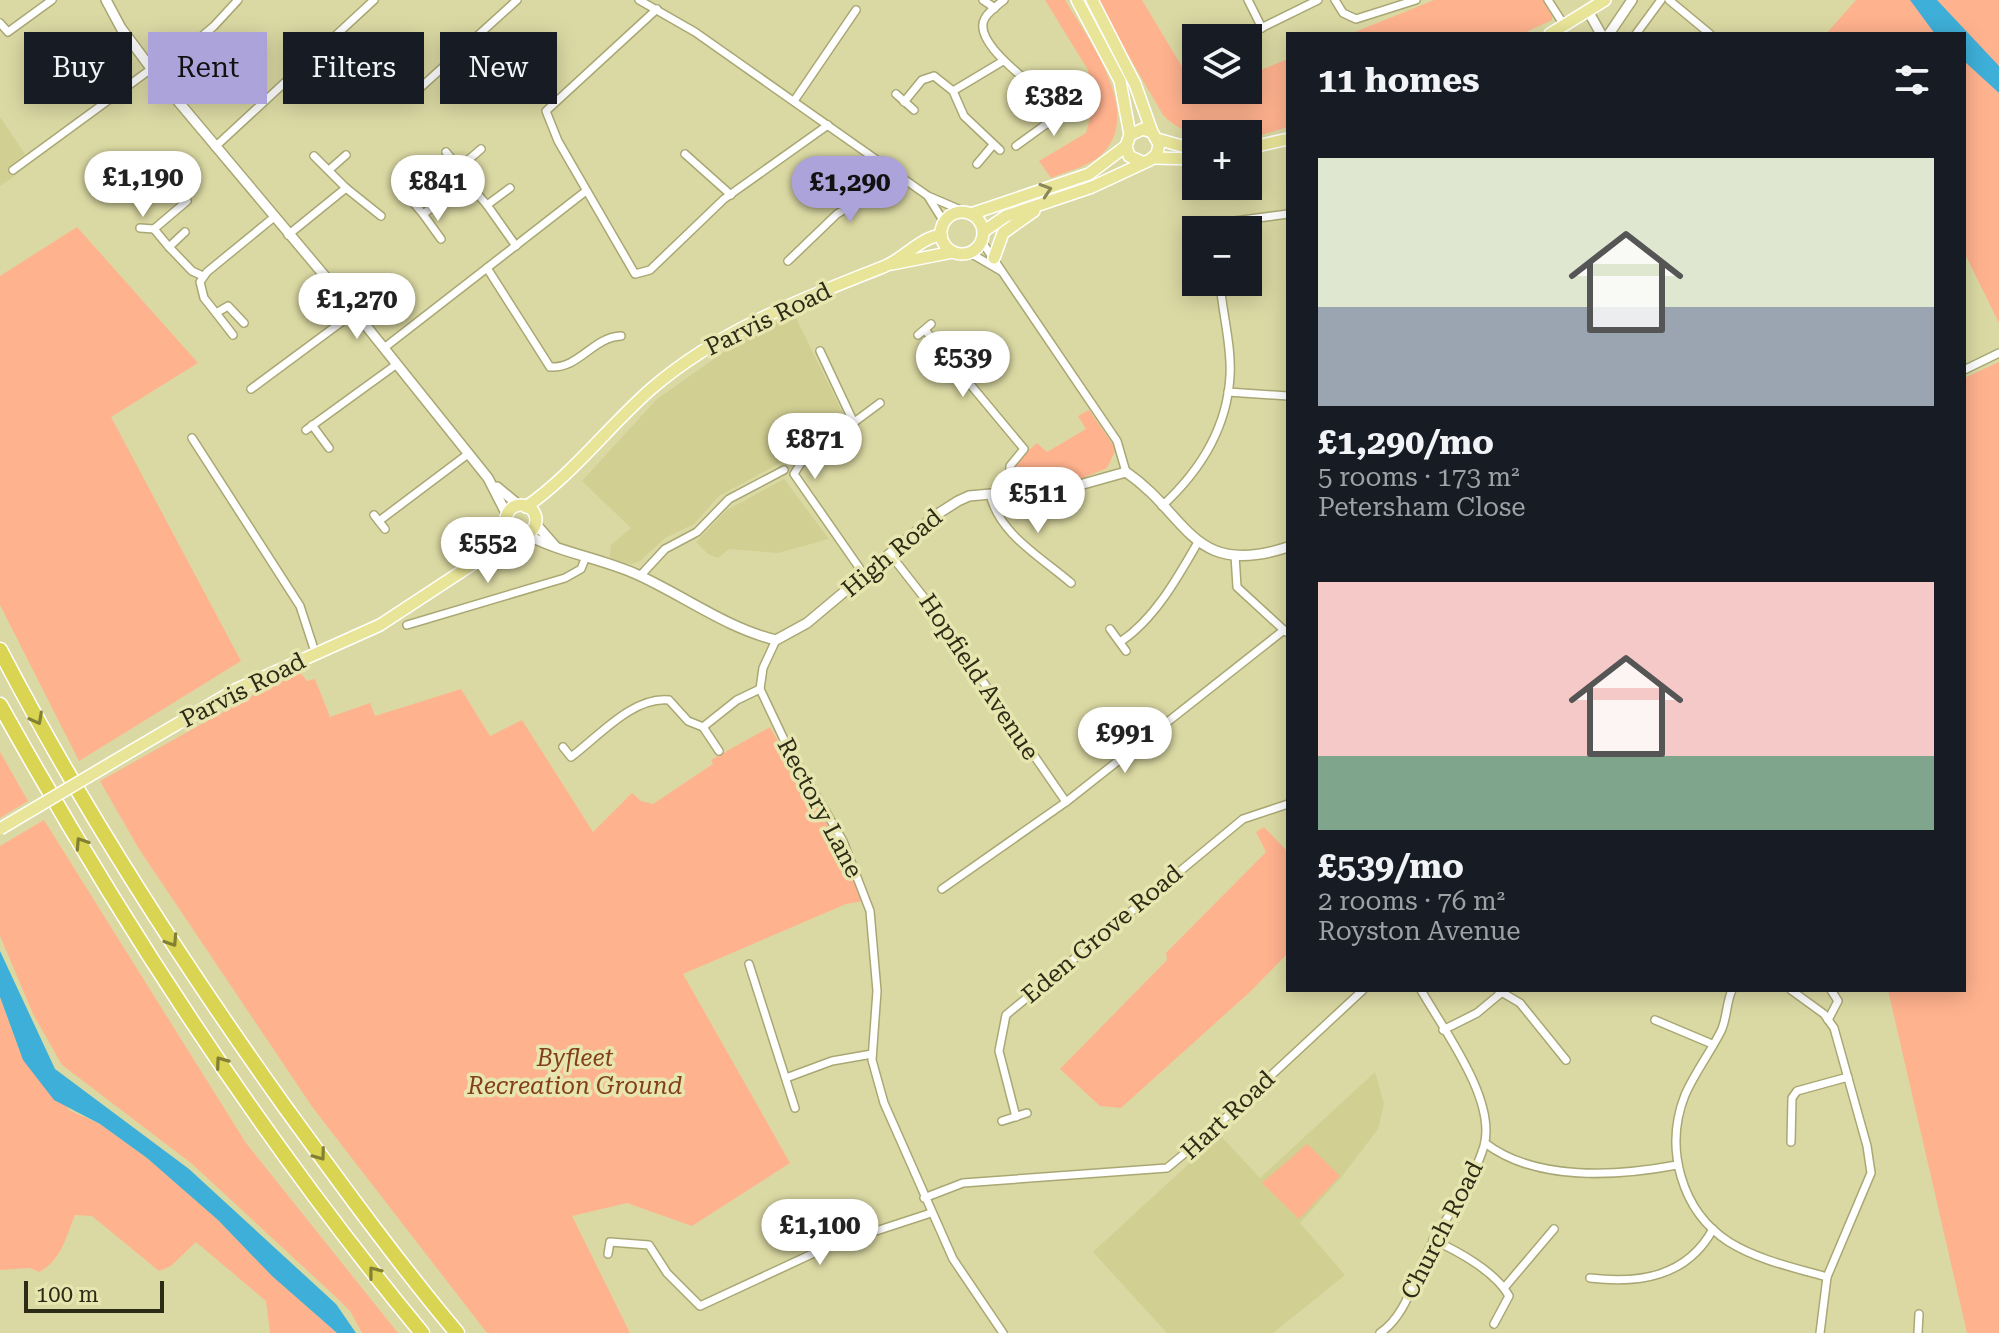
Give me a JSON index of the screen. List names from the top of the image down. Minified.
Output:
{"streets":{"main road":["Parvis Road"],"street":["High Road","Hopfield Avenue","Rectory Lane","Eden Grove Road","Hart Road","Church Road"]},"crossings":[["High Road","Hopfield Avenue"],["Rectory Lane","Hart Road"]],"parks":["Byfleet Recreation Ground"],"scale_bar":"100 m","page":{"map_buttons":["+","−"],"chip":["Buy","Rent","Filters","New"],"heading":"11 homes","price":["£382","£1,190","£841","£1,290","£1,270","£539","£871","£511","£552","£991","£1,100"],"list":[{"name":"£1,290/mo","note":"5 rooms · 173 m² · Petersham Close"},{"name":"£539/mo","note":"2 rooms · 76 m² · Royston Avenue"}],"scale":"100 m"}}
